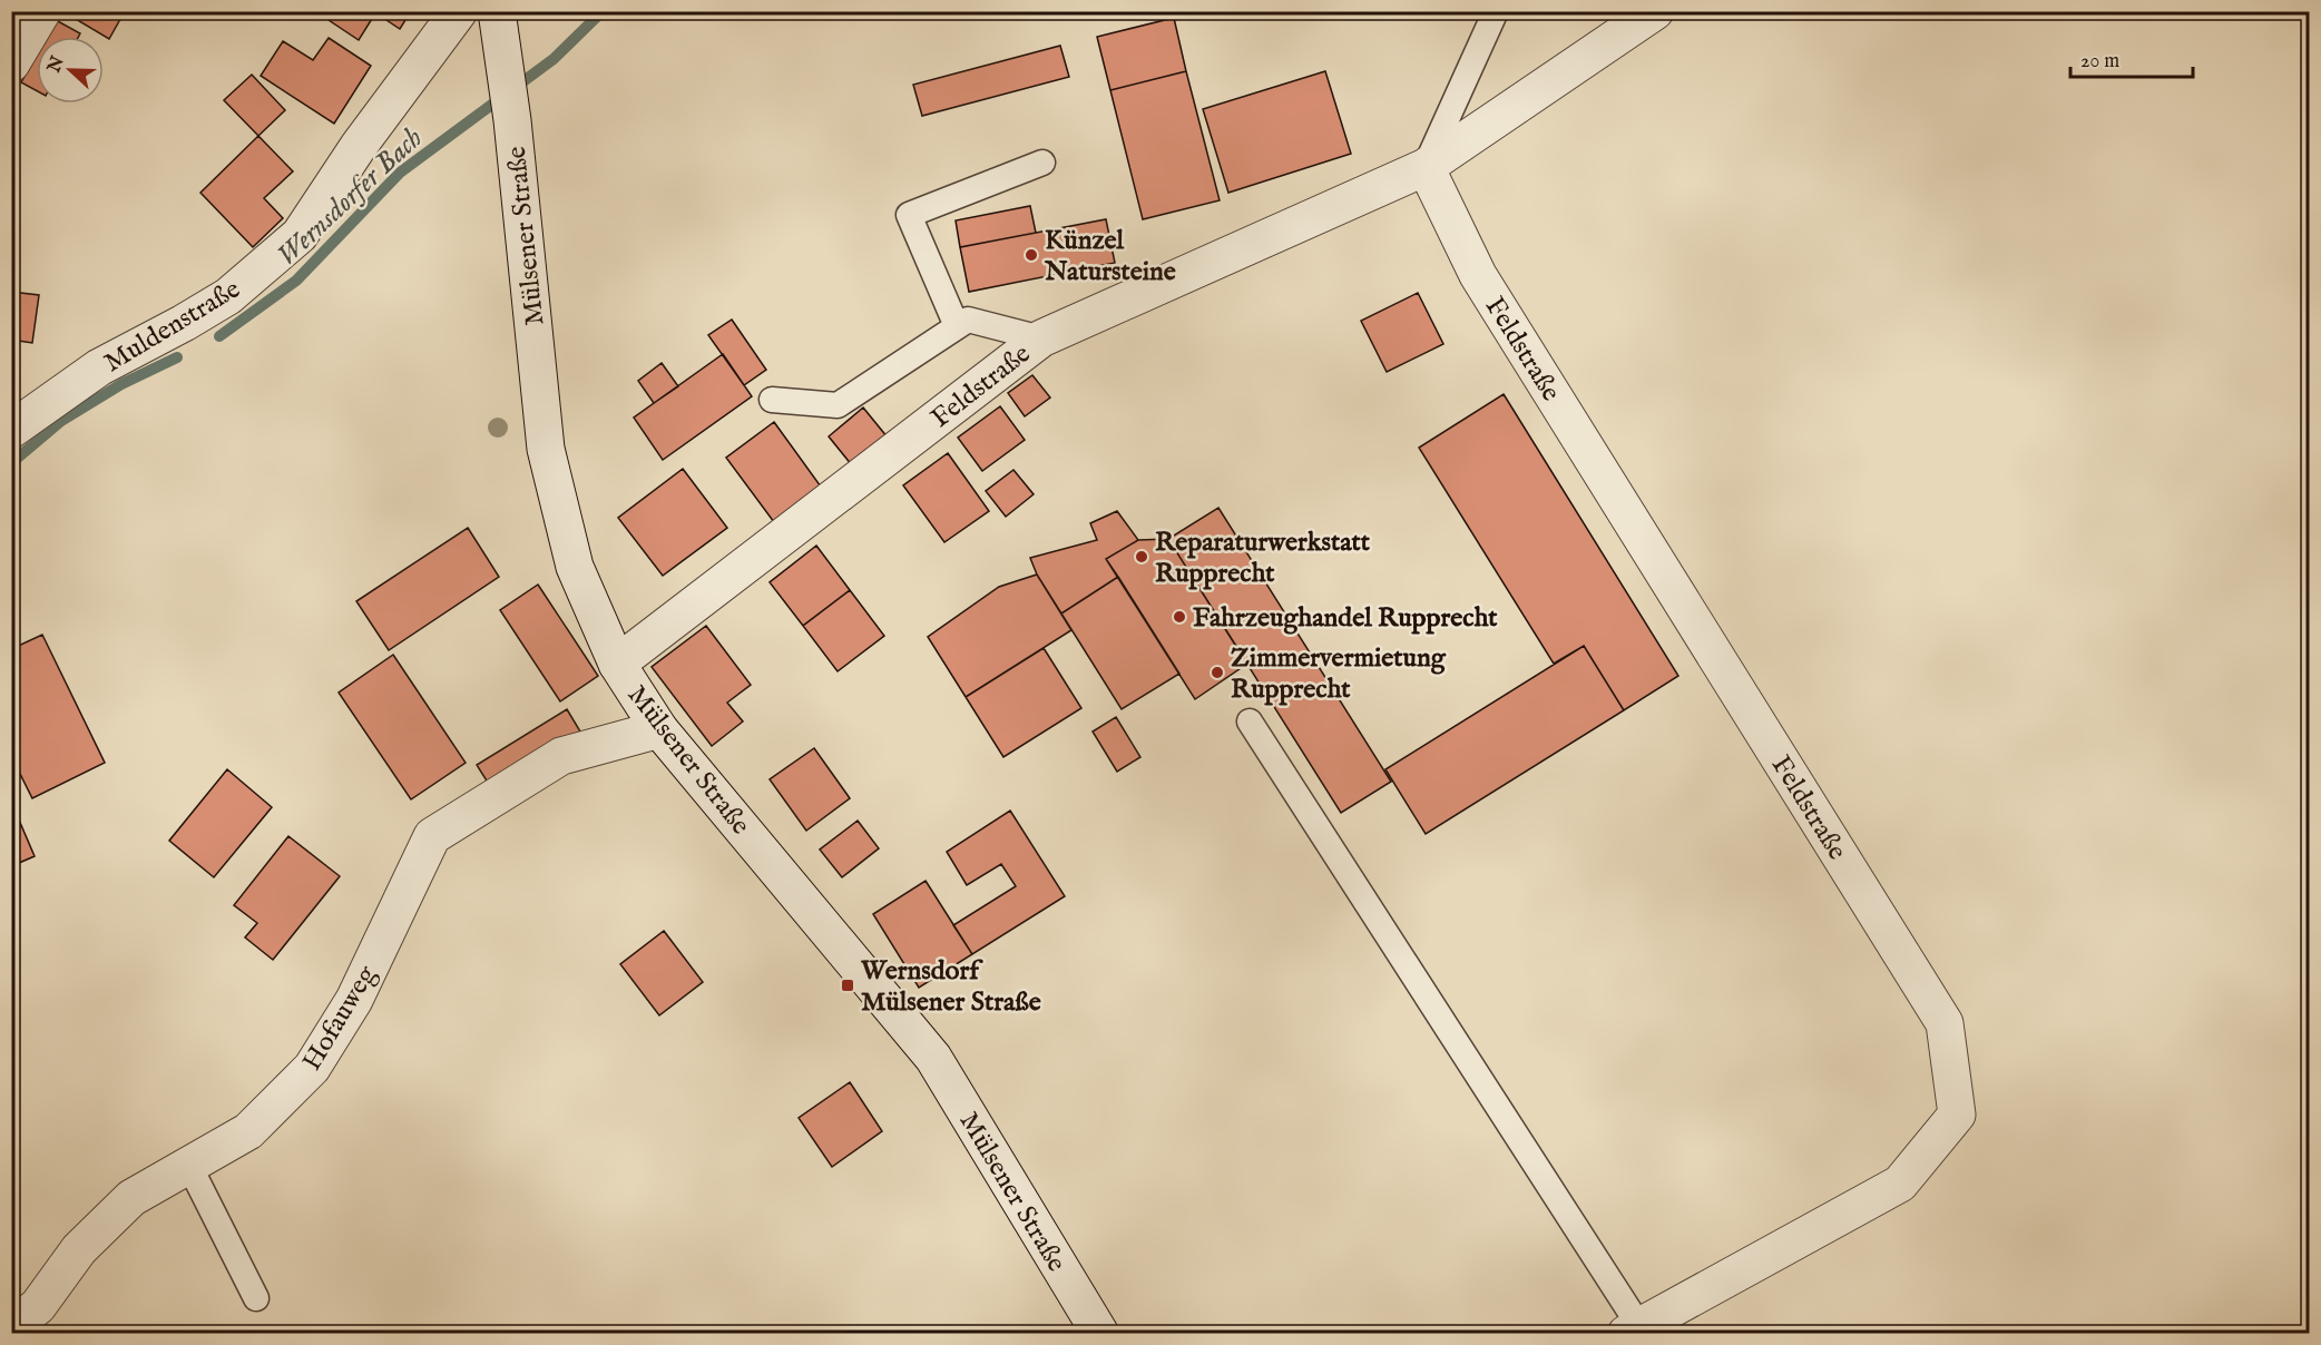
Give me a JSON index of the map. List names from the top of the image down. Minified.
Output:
{"streets":{"street":["Mülsener Straße","Muldenstraße","Feldstraße","Hofauweg"]},"crossings":[["Mülsener Straße","Feldstraße"],["Mülsener Straße","Hofauweg"]],"water":["Wernsdorfer Bach"],"places":{"other":["Künzel Natursteine","Reparaturwerkstatt Rupprecht","Fahrzeughandel Rupprecht","Zimmervermietung Rupprecht"],"transit":["Wernsdorf Mülsener Straße"]},"scale_bar":"20 m","north":"left"}
